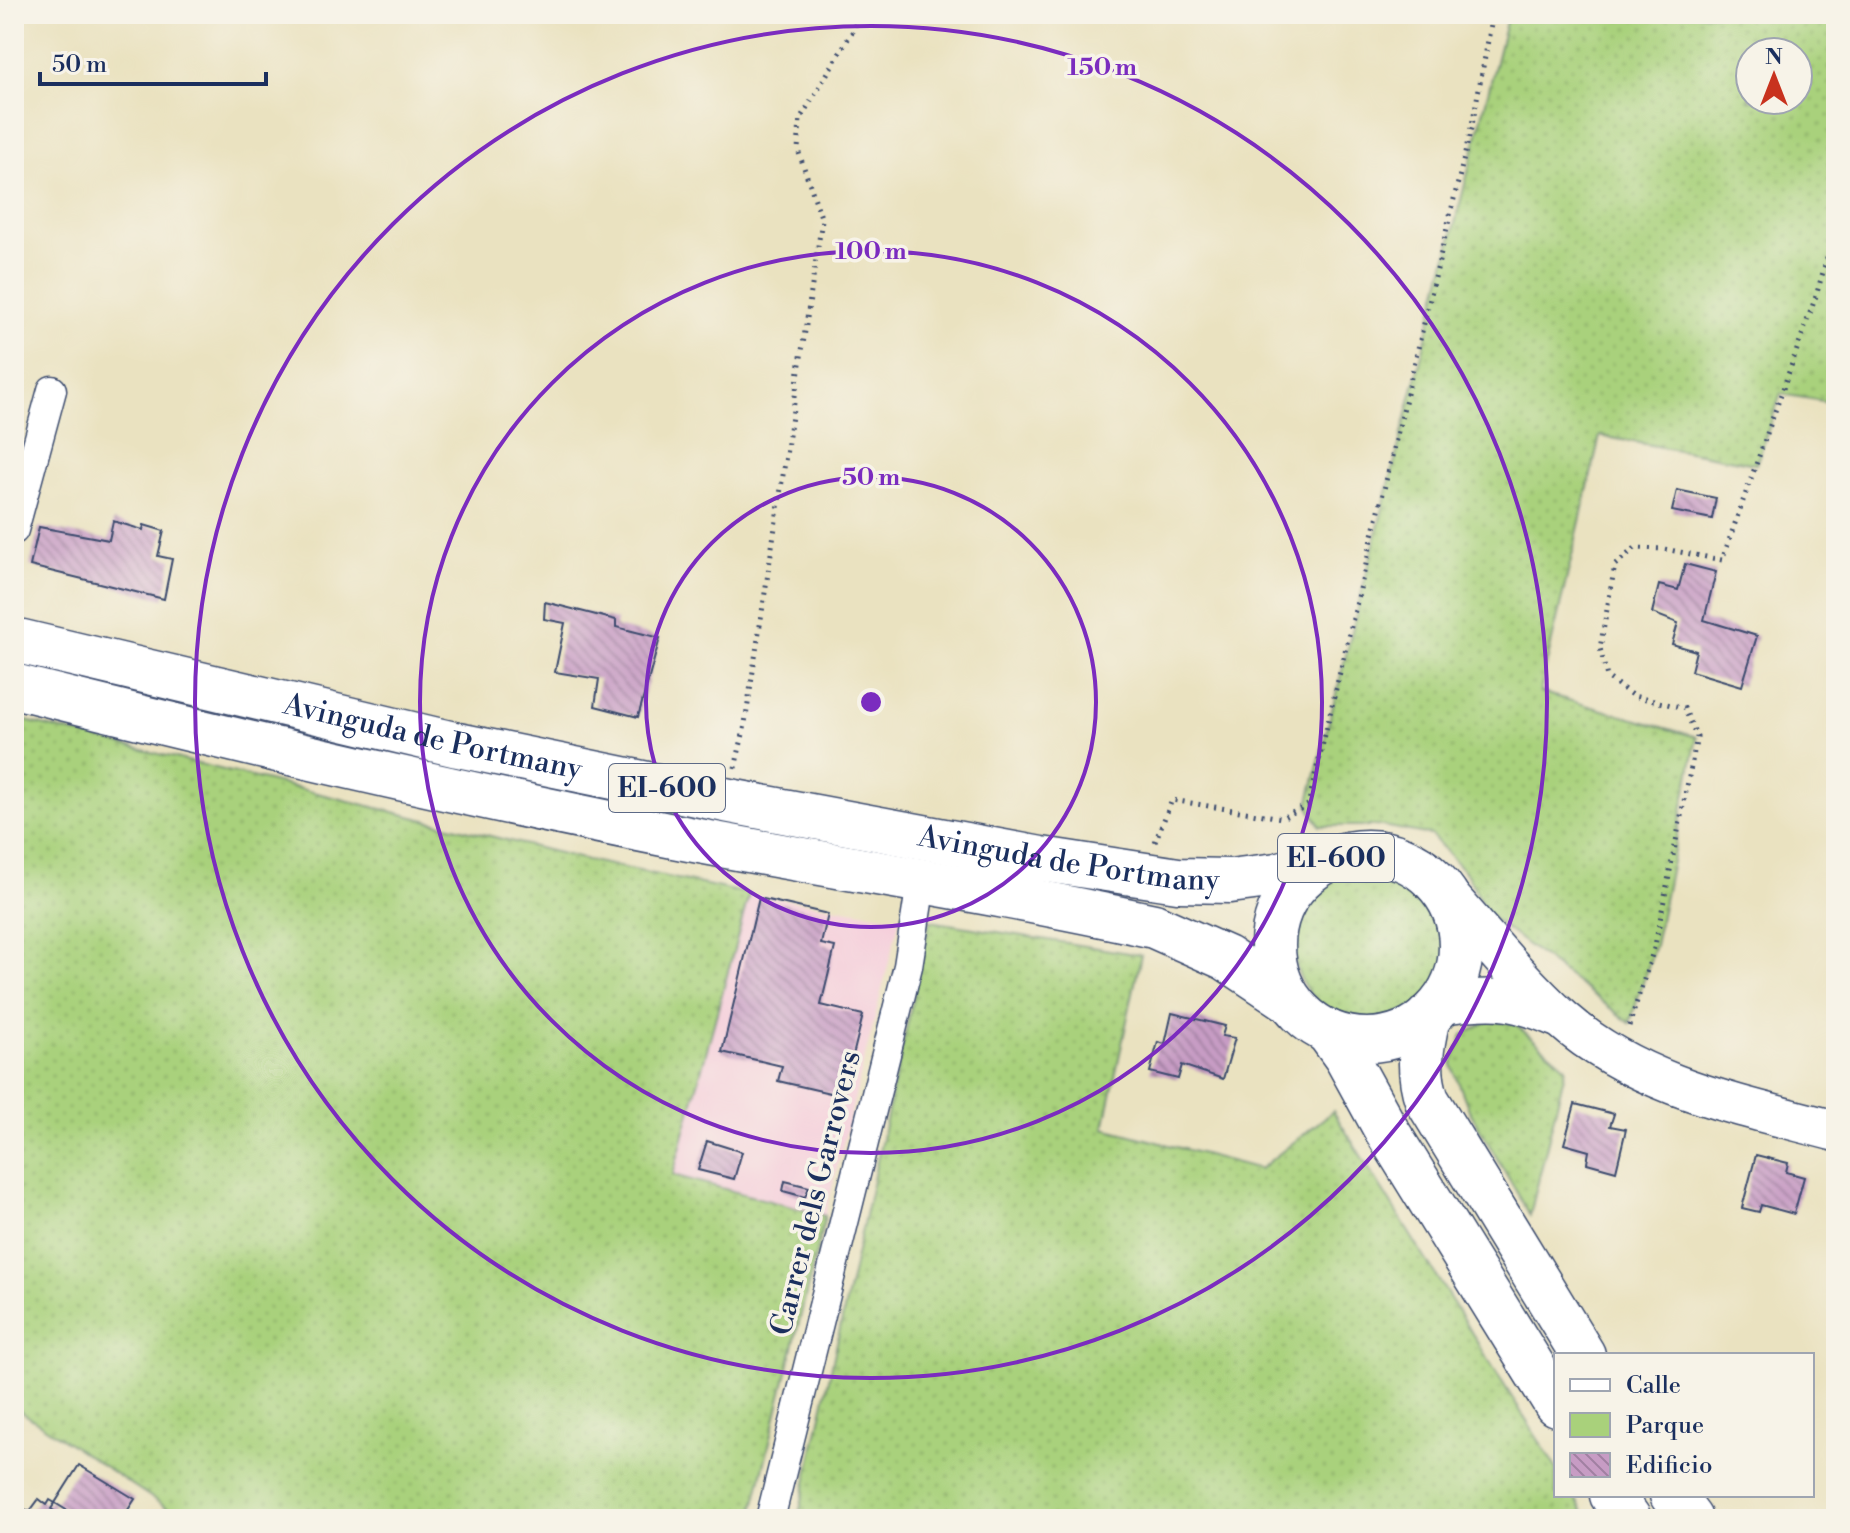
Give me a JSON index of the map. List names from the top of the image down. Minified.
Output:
{"streets":{"main road":["Avinguda de Portmany","EI-600"],"street":["Carrer dels Garrovers"]},"crossings":[["Avinguda de Portmany","EI-600"],["Avinguda de Portmany","Carrer dels Garrovers"]],"legend":["Calle","Parque","Edificio"],"scale_bar":"50 m","north":"top","rings":["150 m","100 m","50 m"]}
